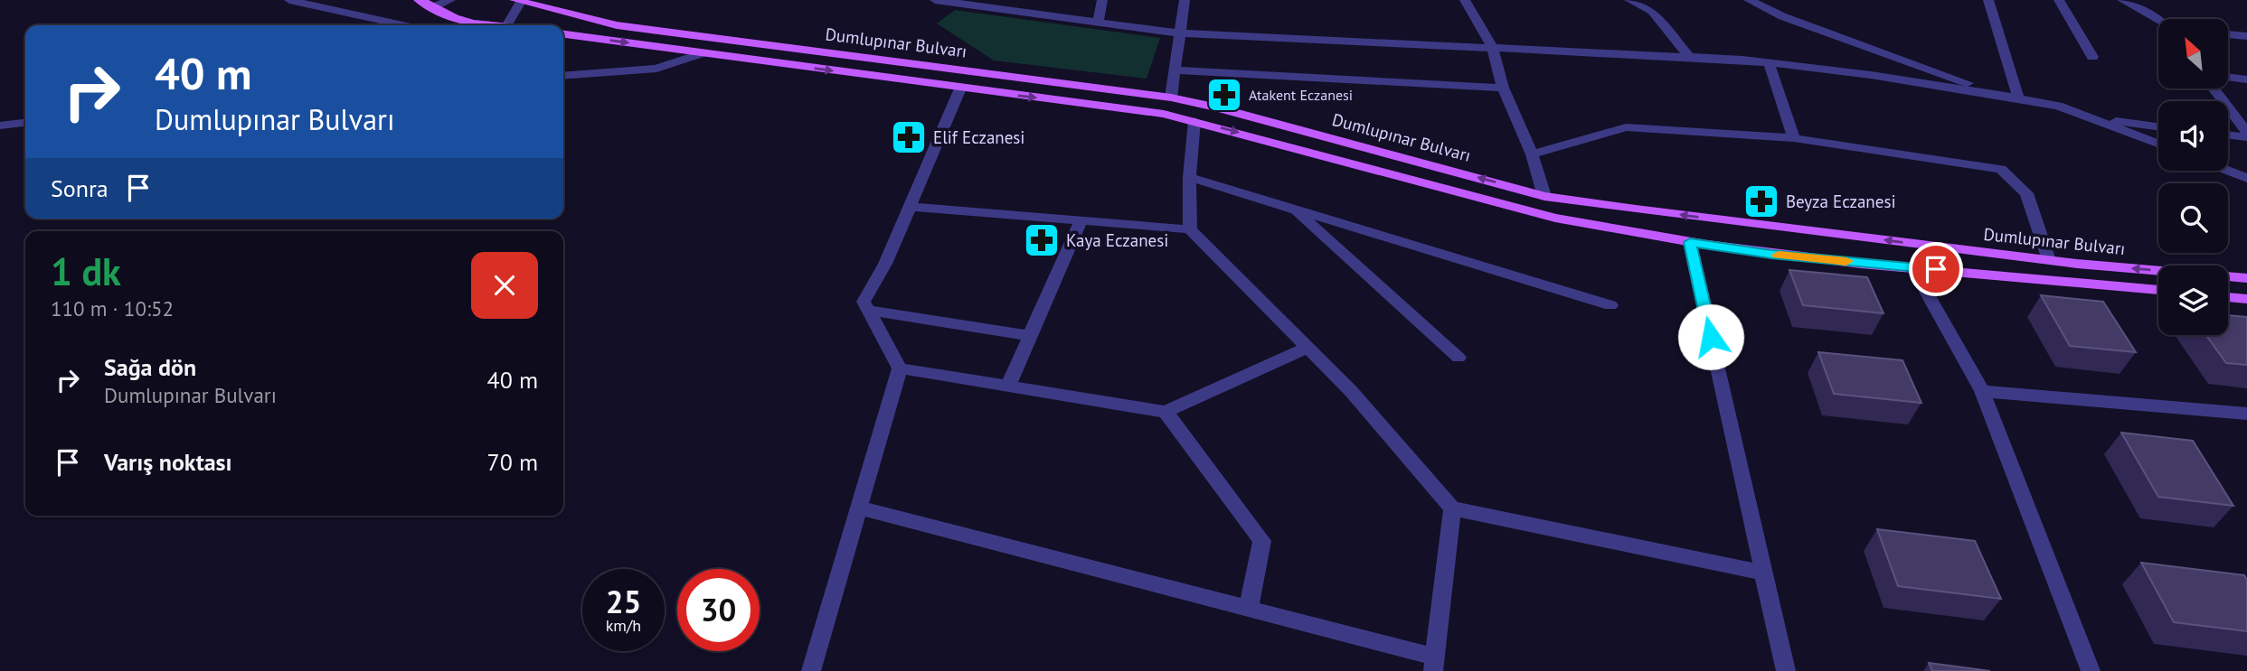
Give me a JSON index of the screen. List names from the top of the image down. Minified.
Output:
{"streets":{"main road":["Dumlupınar Bulvarı"]},"places":{"pharmacy":["Atakent Eczanesi","Elif Eczanesi","Beyza Eczanesi","Kaya Eczanesi"]},"north":"top left","page":{"turn":["40 m","Dumlupınar Bulvarı"],"then":"Sonra","heading":["1 dk","110 m · 10:52"],"list":[{"name":"Sağa dön","note":"Dumlupınar Bulvarı","value":"40 m"},{"name":"Varış noktası","value":"70 m"}],"speed":"25 km/h","limit":"30"}}
